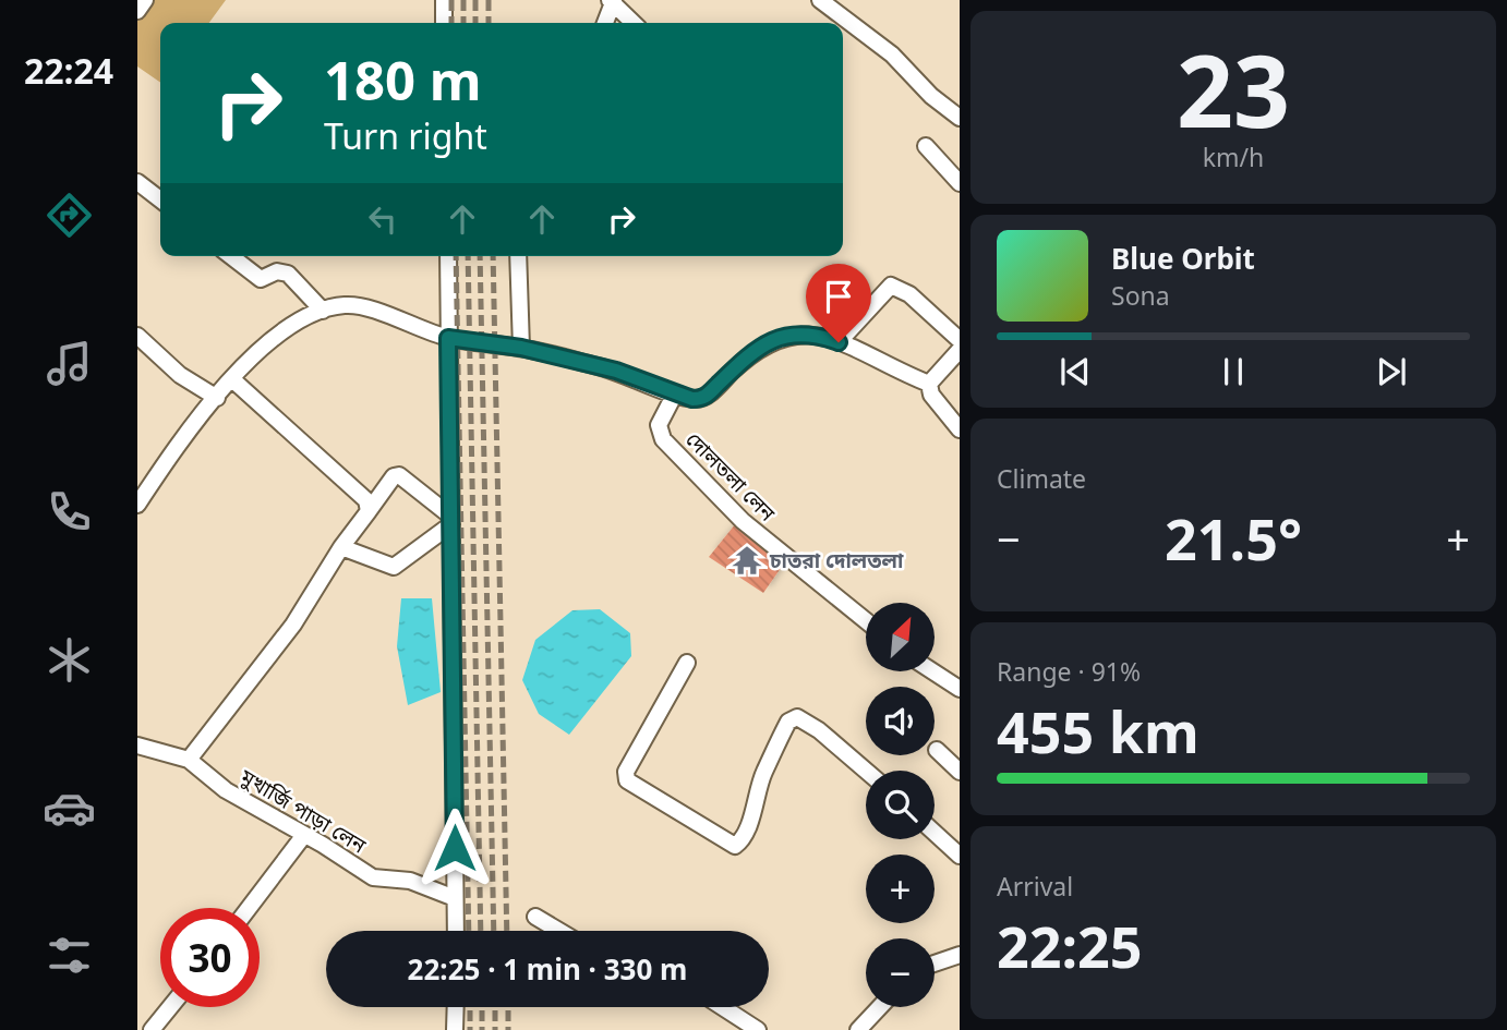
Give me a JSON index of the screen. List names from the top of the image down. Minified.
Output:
{"streets":{"street":["দোলতলা লেন","মুখার্জি পাড়া লেন"]},"places":{"temple":["চাতরা দোলতলা"]},"north":"top right","page":{"tabs":"22:24","tile":[["23","km/h"],"Climate",["Range · 91%","455 km"],["Arrival","22:25"]],"turn":["180 m","Turn right"],"song":["Blue Orbit","Sona"],"heat":["−","21.5°","+"],"map_buttons":["+","−"],"limit":"30","trip":"22:25 · 1 min · 330 m"}}
